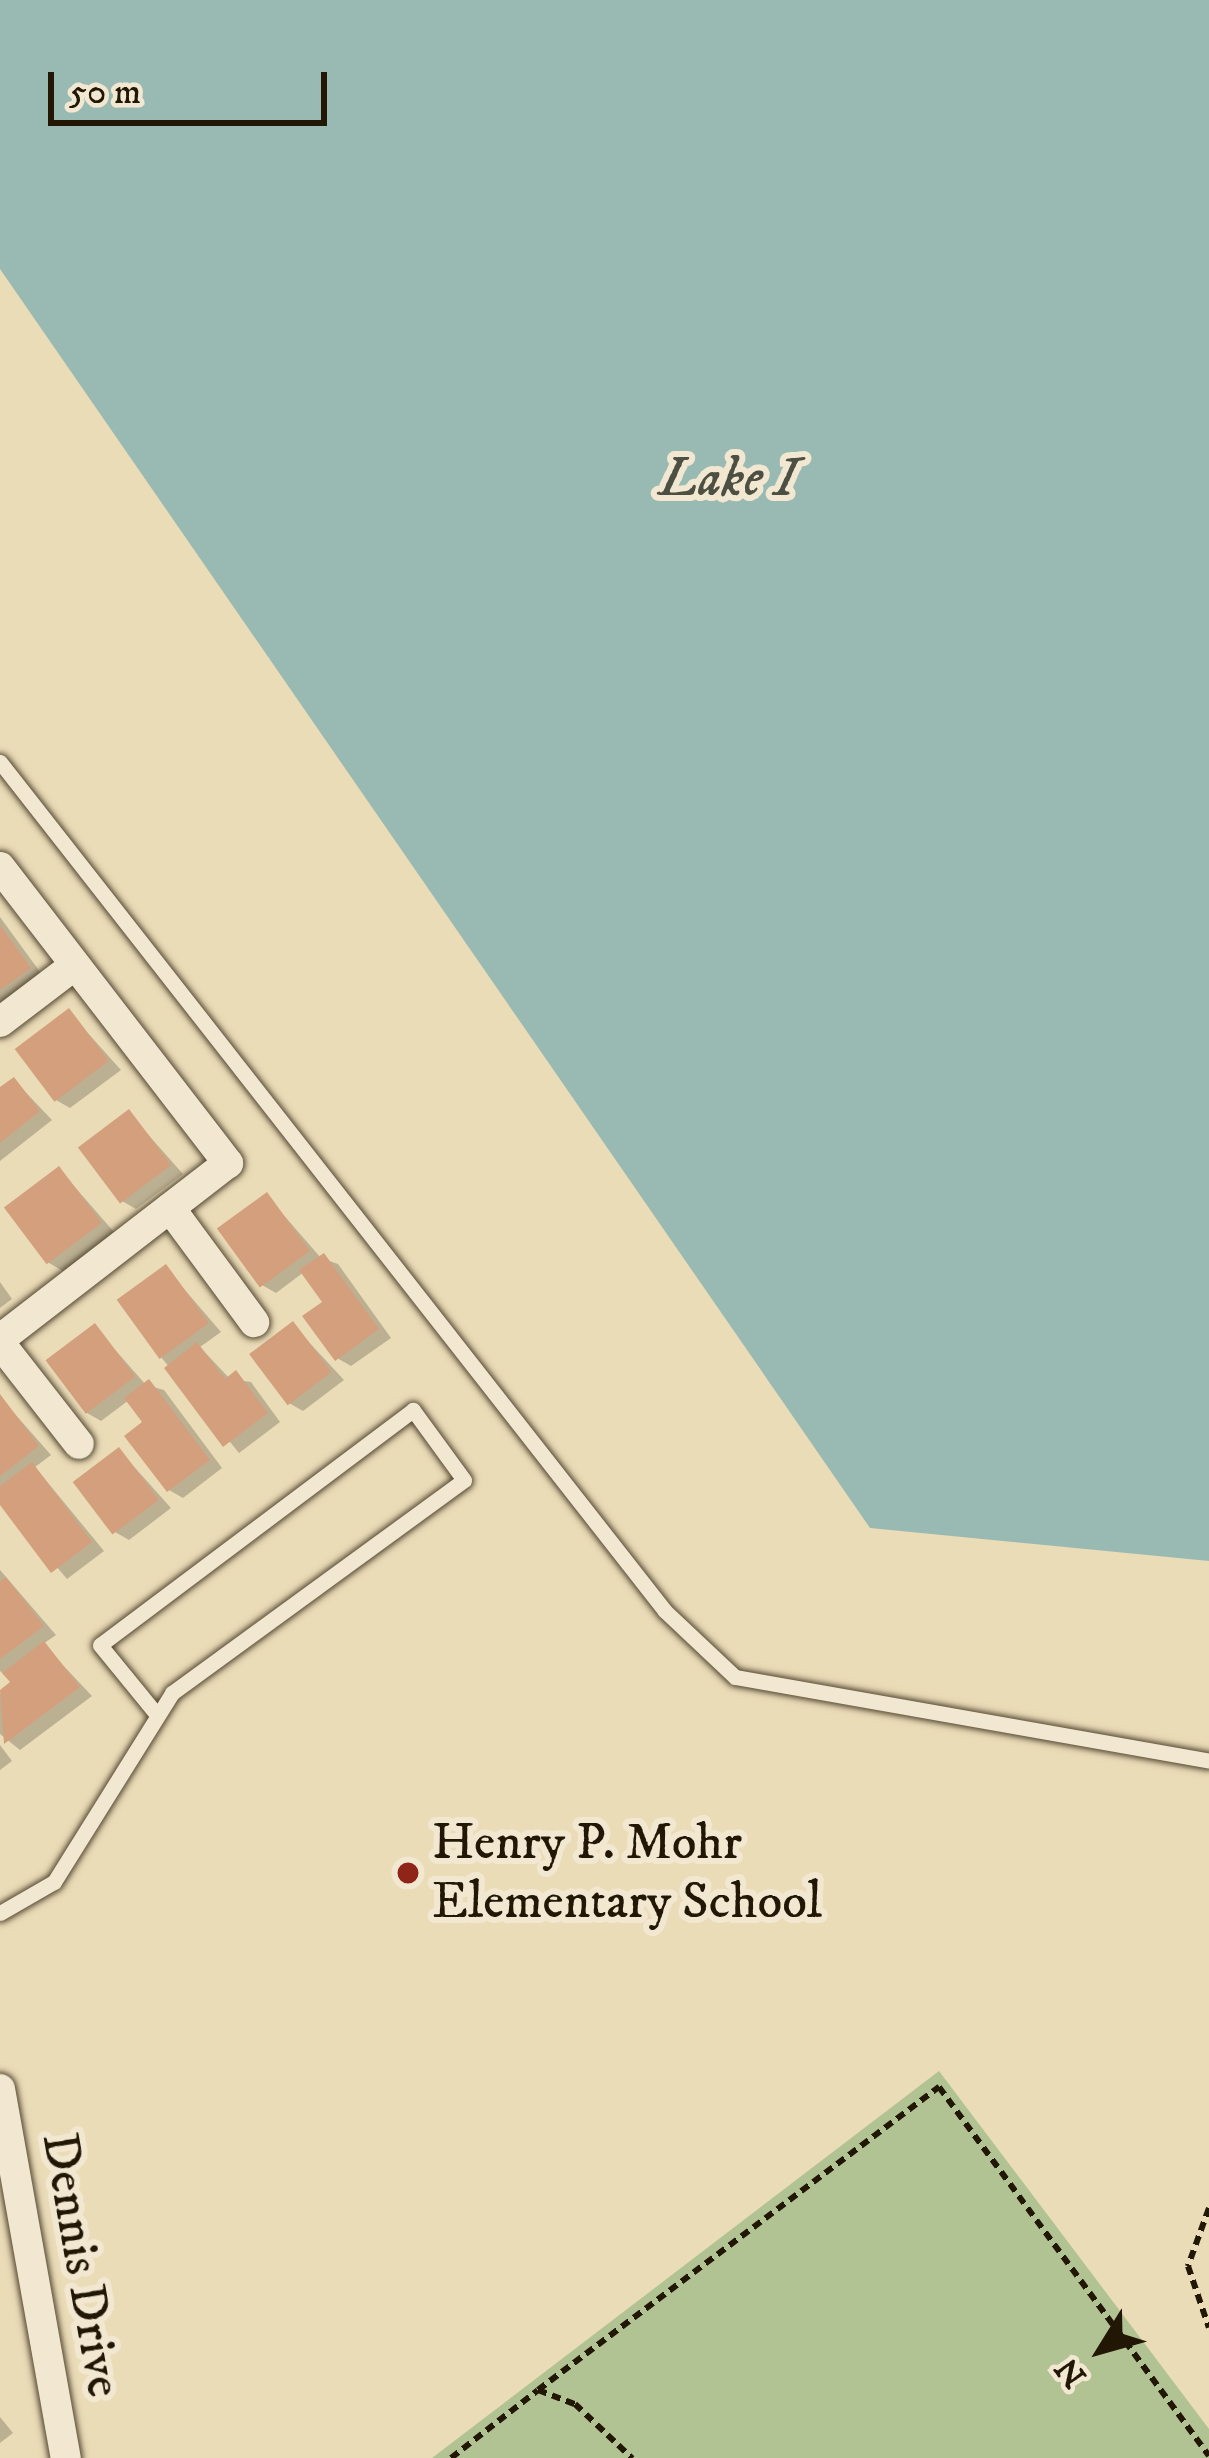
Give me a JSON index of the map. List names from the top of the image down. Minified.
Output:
{"streets":{"street":["Dennis Drive"]},"water":["Lake I"],"places":["Henry P. Mohr Elementary School"],"scale_bar":"50 m","north":"bottom left"}
